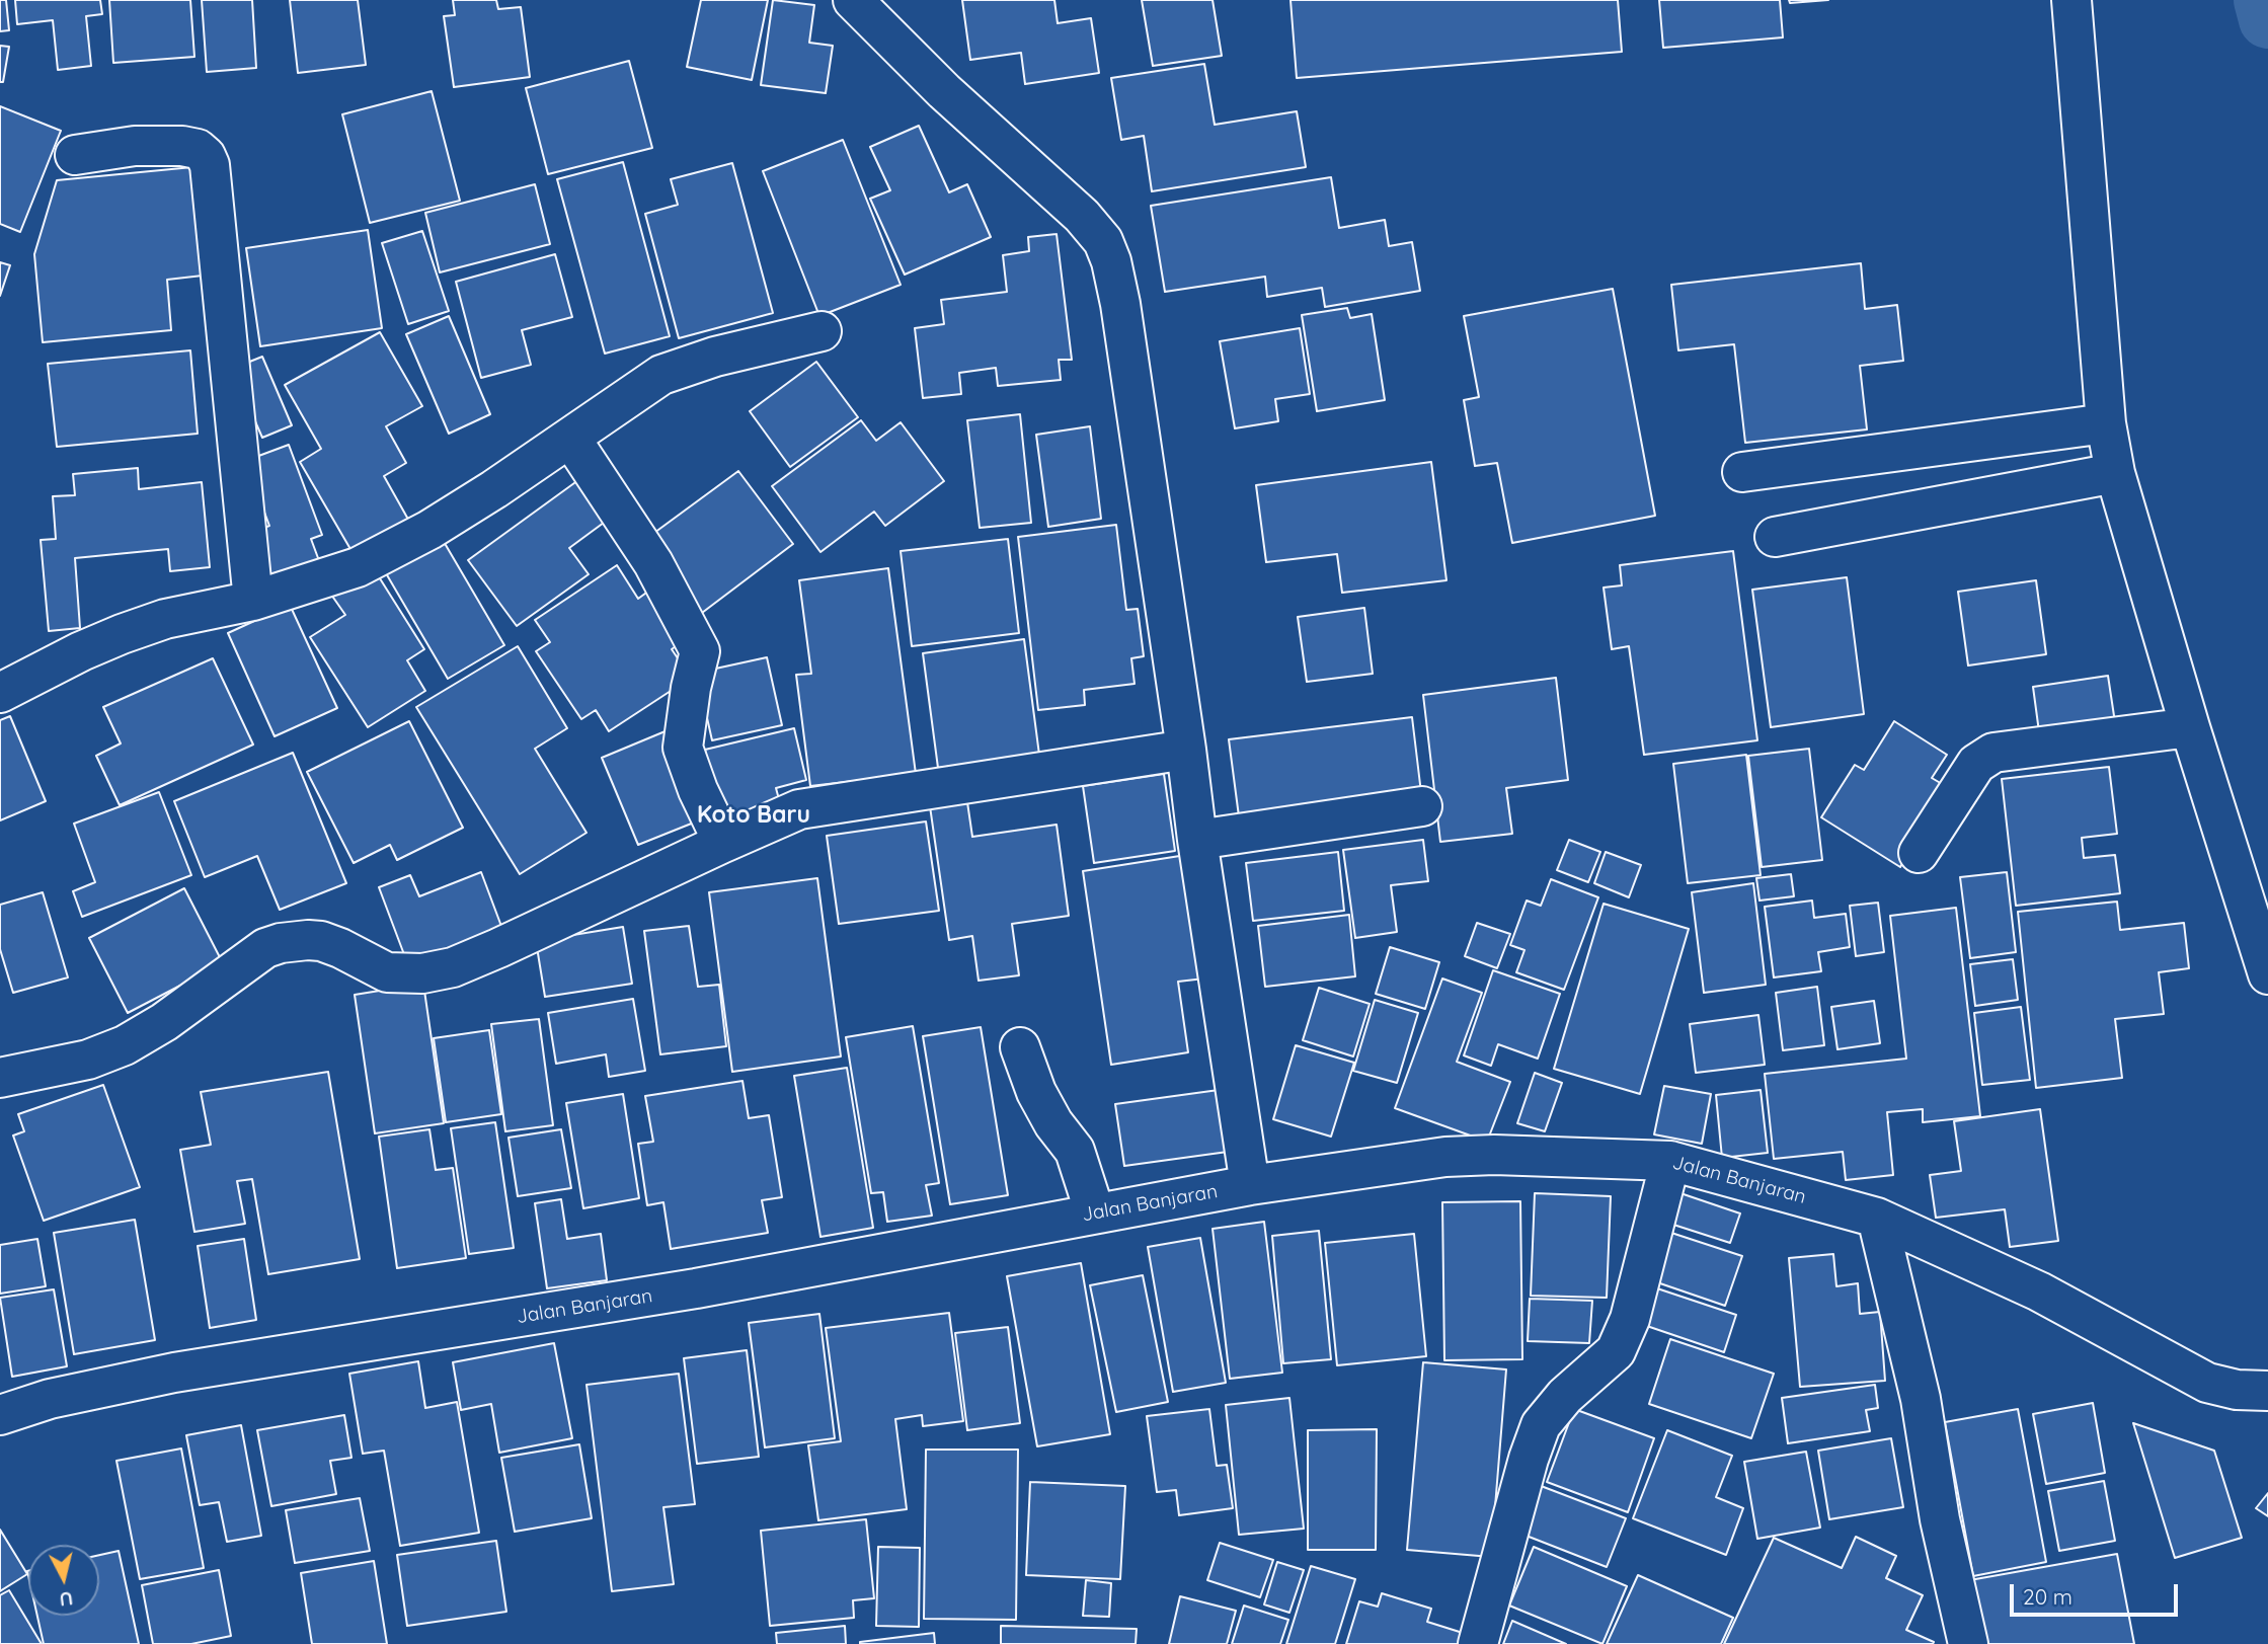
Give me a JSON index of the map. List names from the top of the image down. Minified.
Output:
{"streets":{"street":["Jalan Banjaran"]},"districts":["Koto Baru"],"scale_bar":"20 m","north":"bottom"}
